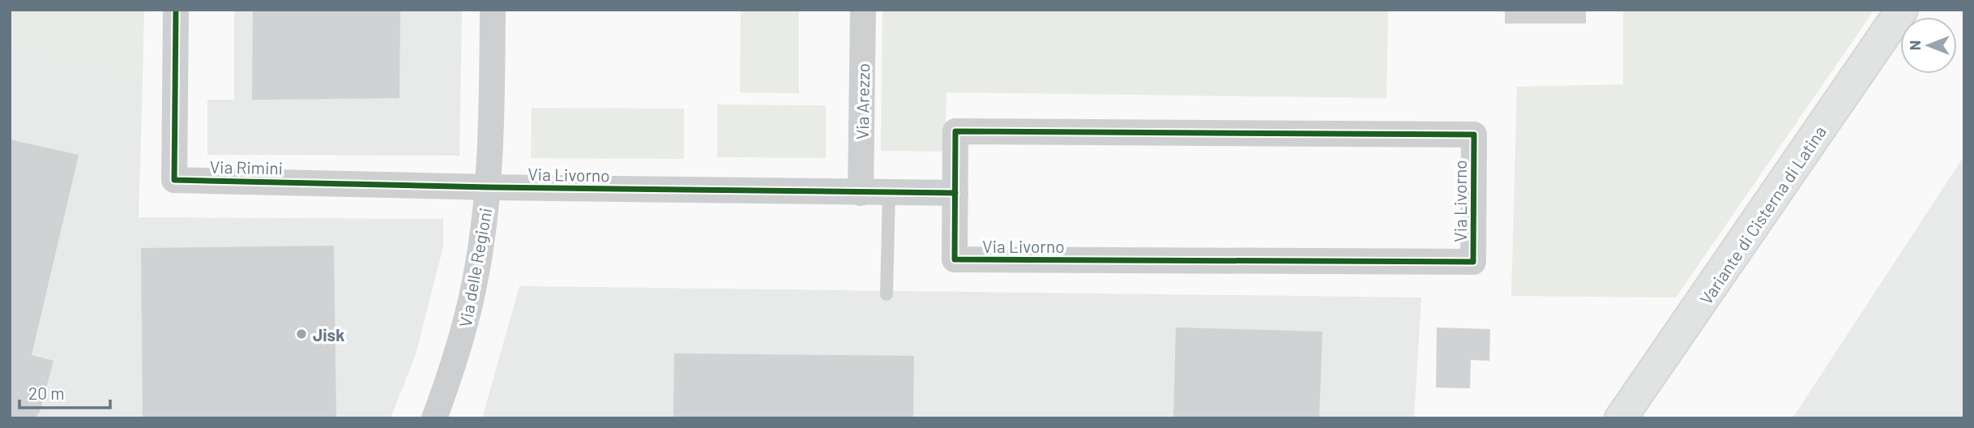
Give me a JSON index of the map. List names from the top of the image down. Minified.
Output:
{"streets":{"main road":["Variante di Cisterna di Latina"],"street":["Via Arezzo","Via Rimini","Via Livorno","Via delle Regioni"]},"crossings":[["Via Arezzo","Via Livorno"],["Via Rimini","Via Livorno"],["Via Rimini","Via delle Regioni"],["Via Livorno","Via delle Regioni"]],"places":["Jisk"],"scale_bar":"20 m","north":"left"}
